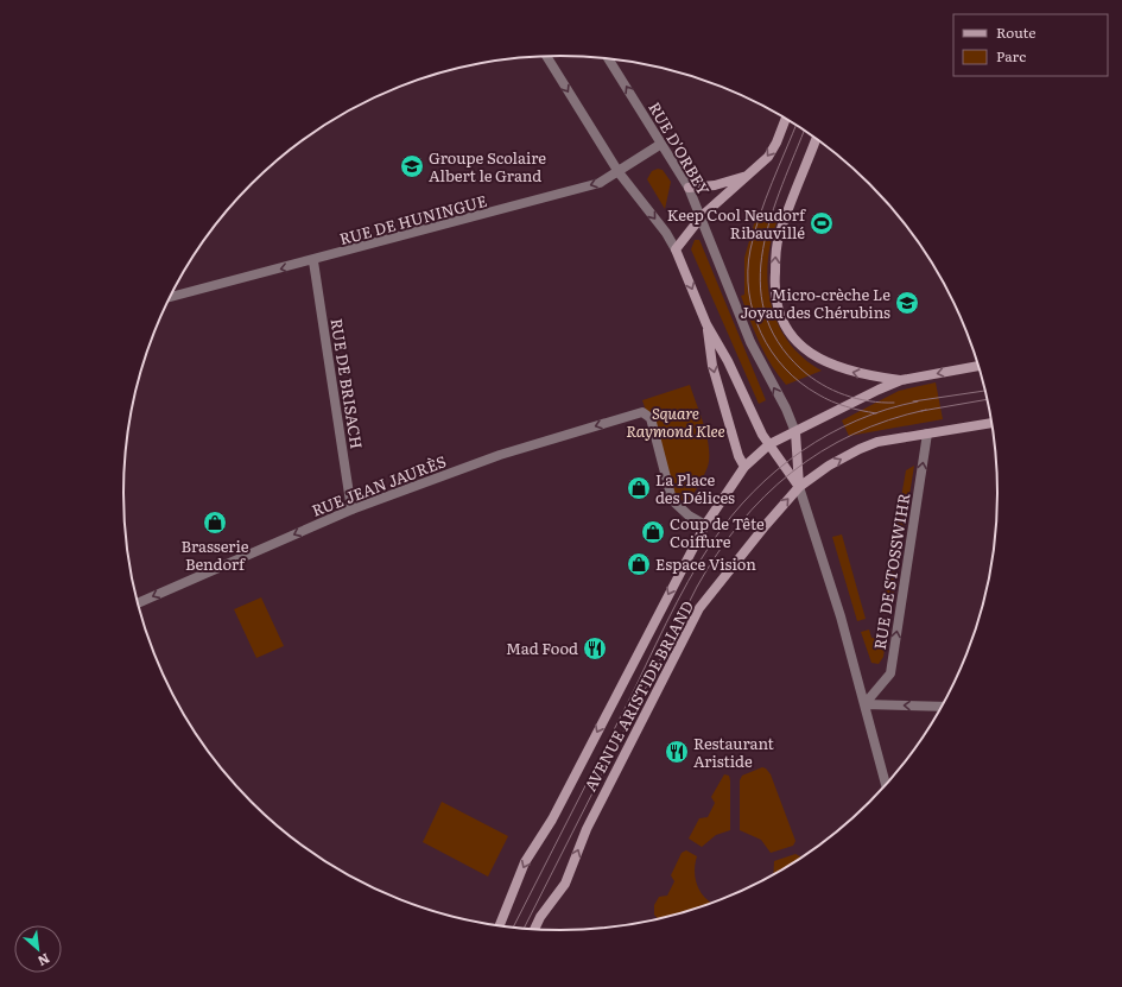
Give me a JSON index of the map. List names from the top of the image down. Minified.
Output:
{"streets":{"main road":["RUE D'ORBEY","AVENUE ARISTIDE BRIAND"],"street":["RUE DE HUNINGUE","RUE DE BRISACH","RUE JEAN JAURÈS","RUE DE STOSSWIHR"]},"crossings":[["RUE D'ORBEY","RUE DE HUNINGUE"],["RUE D'ORBEY","RUE DE STOSSWIHR"],["RUE D'ORBEY","AVENUE ARISTIDE BRIAND"],["RUE DE HUNINGUE","RUE DE BRISACH"],["RUE DE BRISACH","RUE JEAN JAURÈS"],["RUE JEAN JAURÈS","AVENUE ARISTIDE BRIAND"],["RUE DE STOSSWIHR","AVENUE ARISTIDE BRIAND"]],"one_way":["RUE DE HUNINGUE","RUE JEAN JAURÈS","RUE DE STOSSWIHR"],"parks":["Square Raymond Klee"],"places":{"school or university":["Groupe Scolaire Albert le Grand","Micro-crèche Le Joyau des Chérubins"],"sports":["Keep Cool Neudorf Ribauvillé"],"shop":["La Place des Délices","Brasserie Bendorf","Coup de Tête Coiffure","Espace Vision"],"restaurant":["Mad Food","Restaurant Aristide"]},"legend":["Route","Parc"],"north":"bottom right"}
